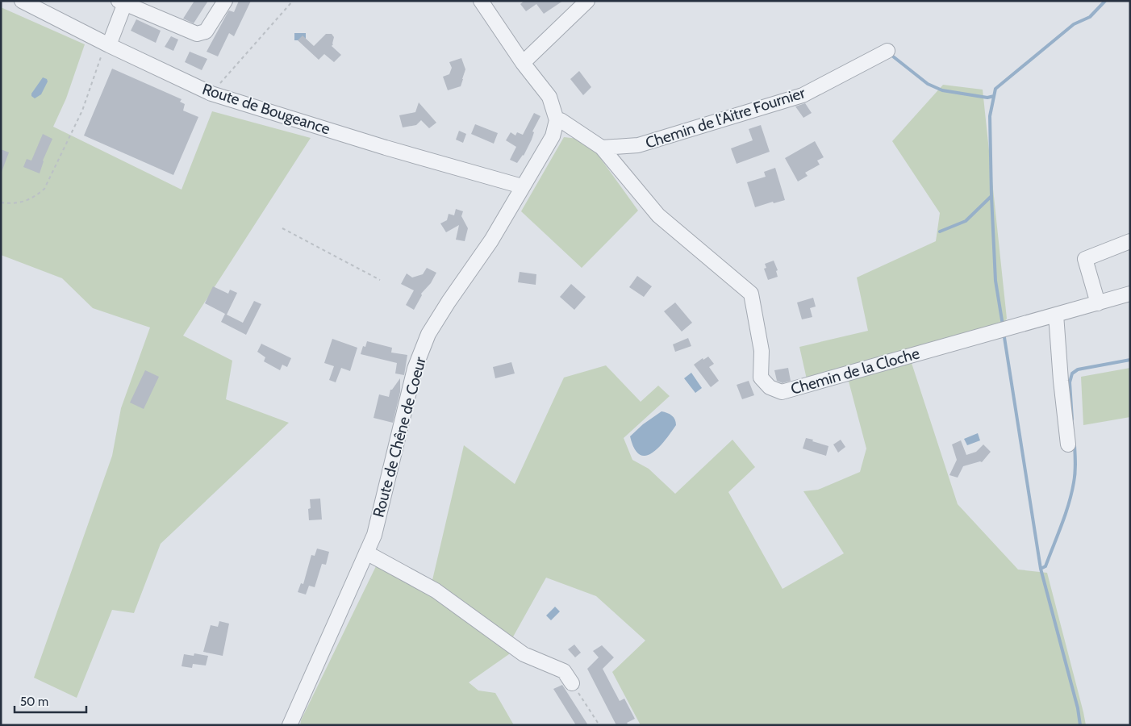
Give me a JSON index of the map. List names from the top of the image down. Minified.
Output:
{"streets":{"street":["Route de Bougeance","Chemin de l'Aitre Fournier","Chemin de la Cloche","Route de Chêne de Coeur"]},"crossings":[["Route de Bougeance","Route de Chêne de Coeur"],["Chemin de l'Aitre Fournier","Chemin de la Cloche"],["Chemin de la Cloche","Route de Chêne de Coeur"]],"scale_bar":"50 m"}
